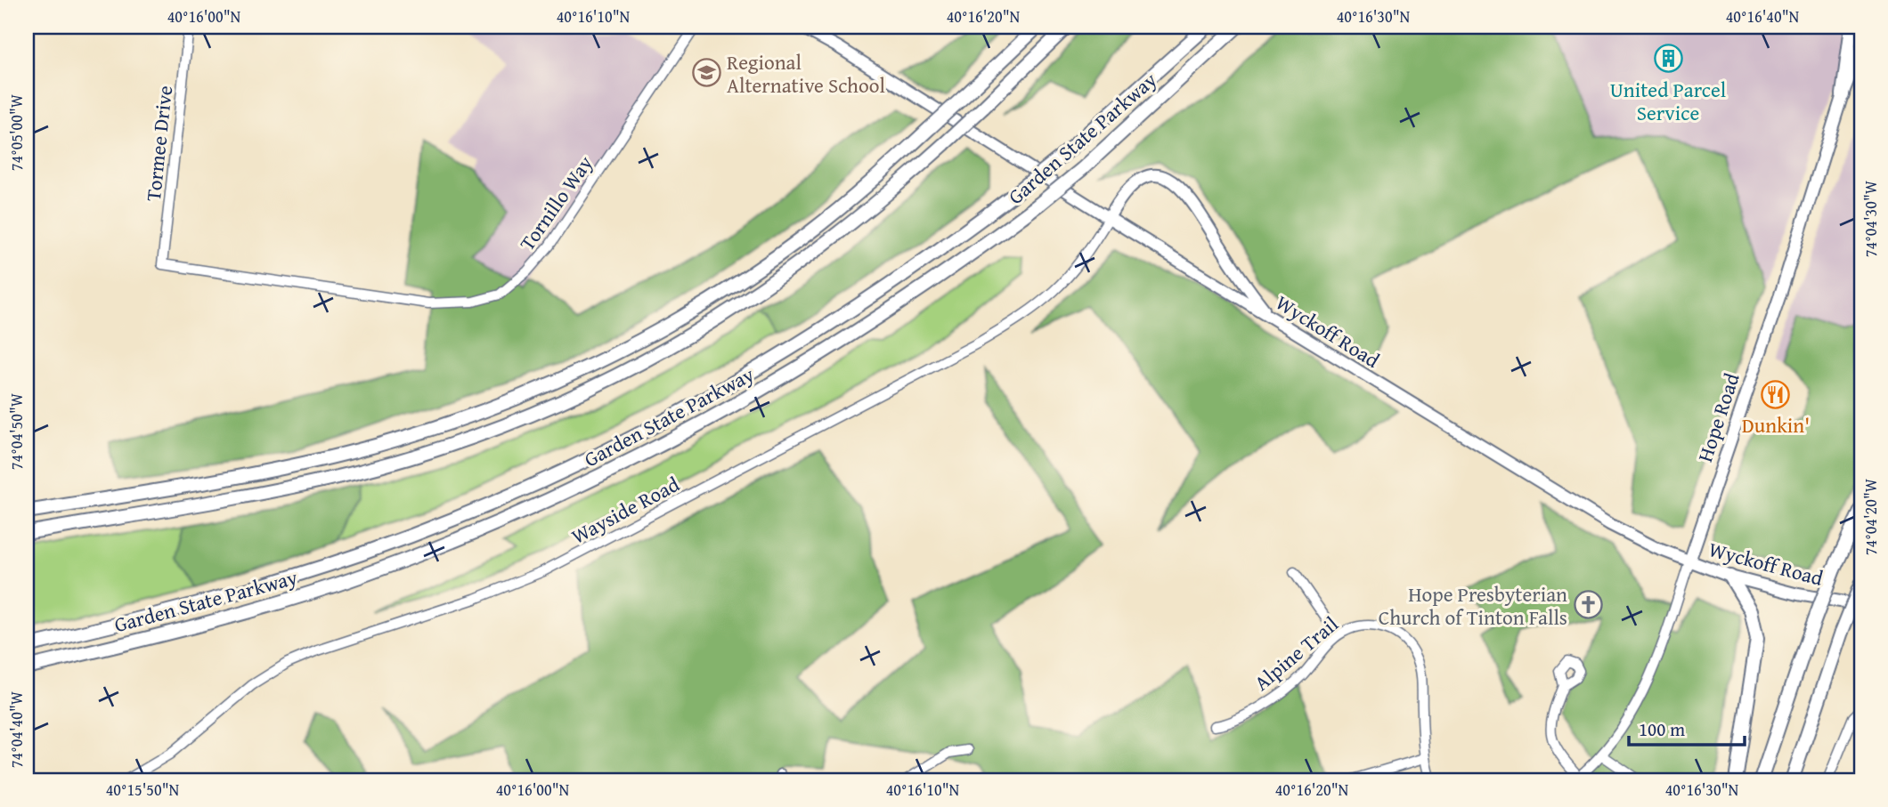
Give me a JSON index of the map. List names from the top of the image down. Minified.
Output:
{"streets":{"highway":["Garden State Parkway"],"main road":["Wyckoff Road","Hope Road"],"street":["Tormee Drive","Tornillo Way","Wayside Road","Alpine Trail"]},"crossings":[["Tormee Drive","Tornillo Way"],["Wyckoff Road","Hope Road"],["Wyckoff Road","Wayside Road"]],"places":{"building":["United Parcel Service"],"school or university":["Regional Alternative School"],"restaurant":["Dunkin'"],"church":["Hope Presbyterian Church of Tinton Falls"]},"scale_bar":"100 m","coordinates":["40°16'00\"N","40°16'10\"N","40°16'20\"N","40°16'30\"N","40°16'40\"N","74°05'00\"W","74°04'30\"W","74°04'50\"W","74°04'20\"W","74°04'40\"W","40°15'50\"N"]}
